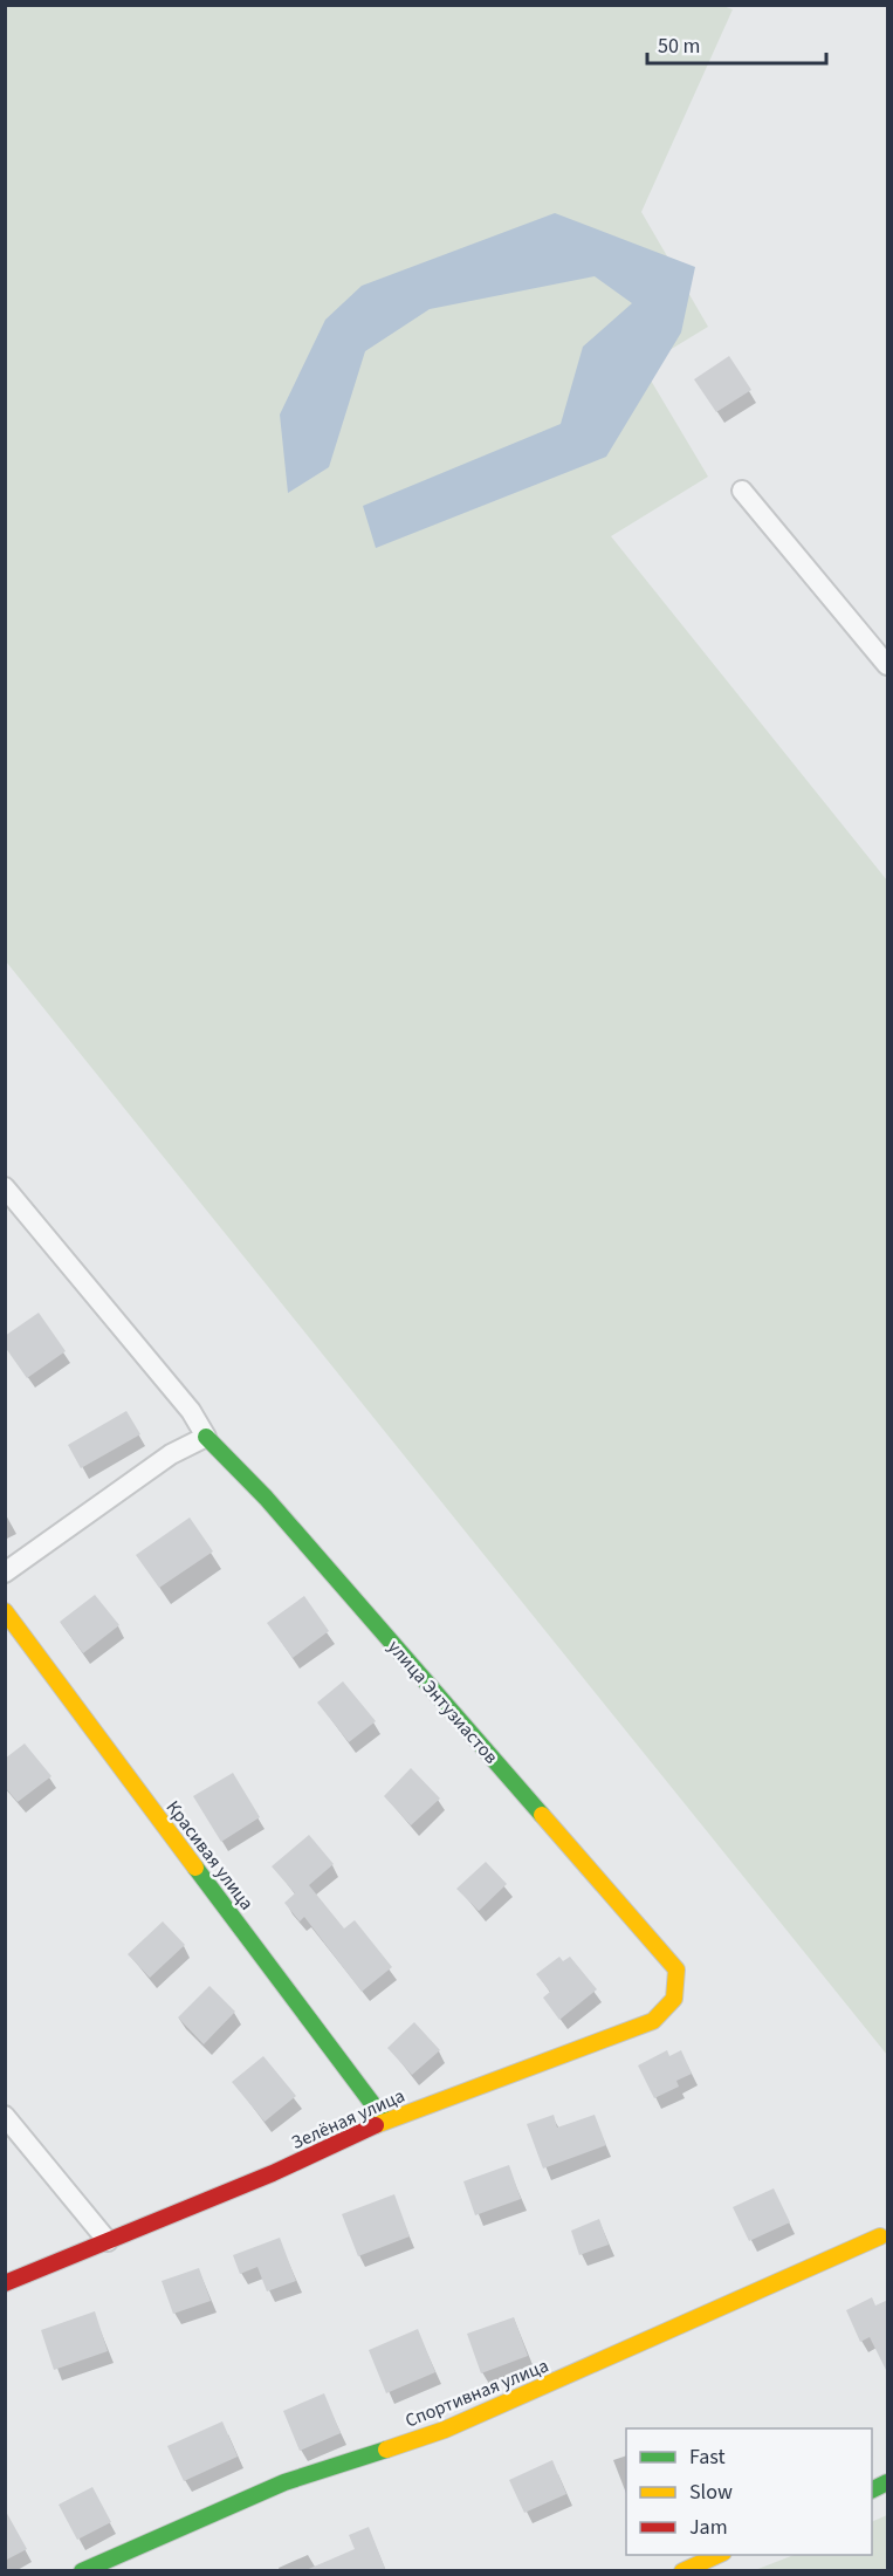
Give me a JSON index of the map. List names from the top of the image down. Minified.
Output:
{"streets":{"street":["улица Энтузиастов","Красивая улица","Зелёная улица","Спортивная улица"]},"crossings":[["улица Энтузиастов","Зелёная улица"],["Красивая улица","Зелёная улица"]],"legend":["Fast","Slow","Jam"],"scale_bar":"50 m"}
